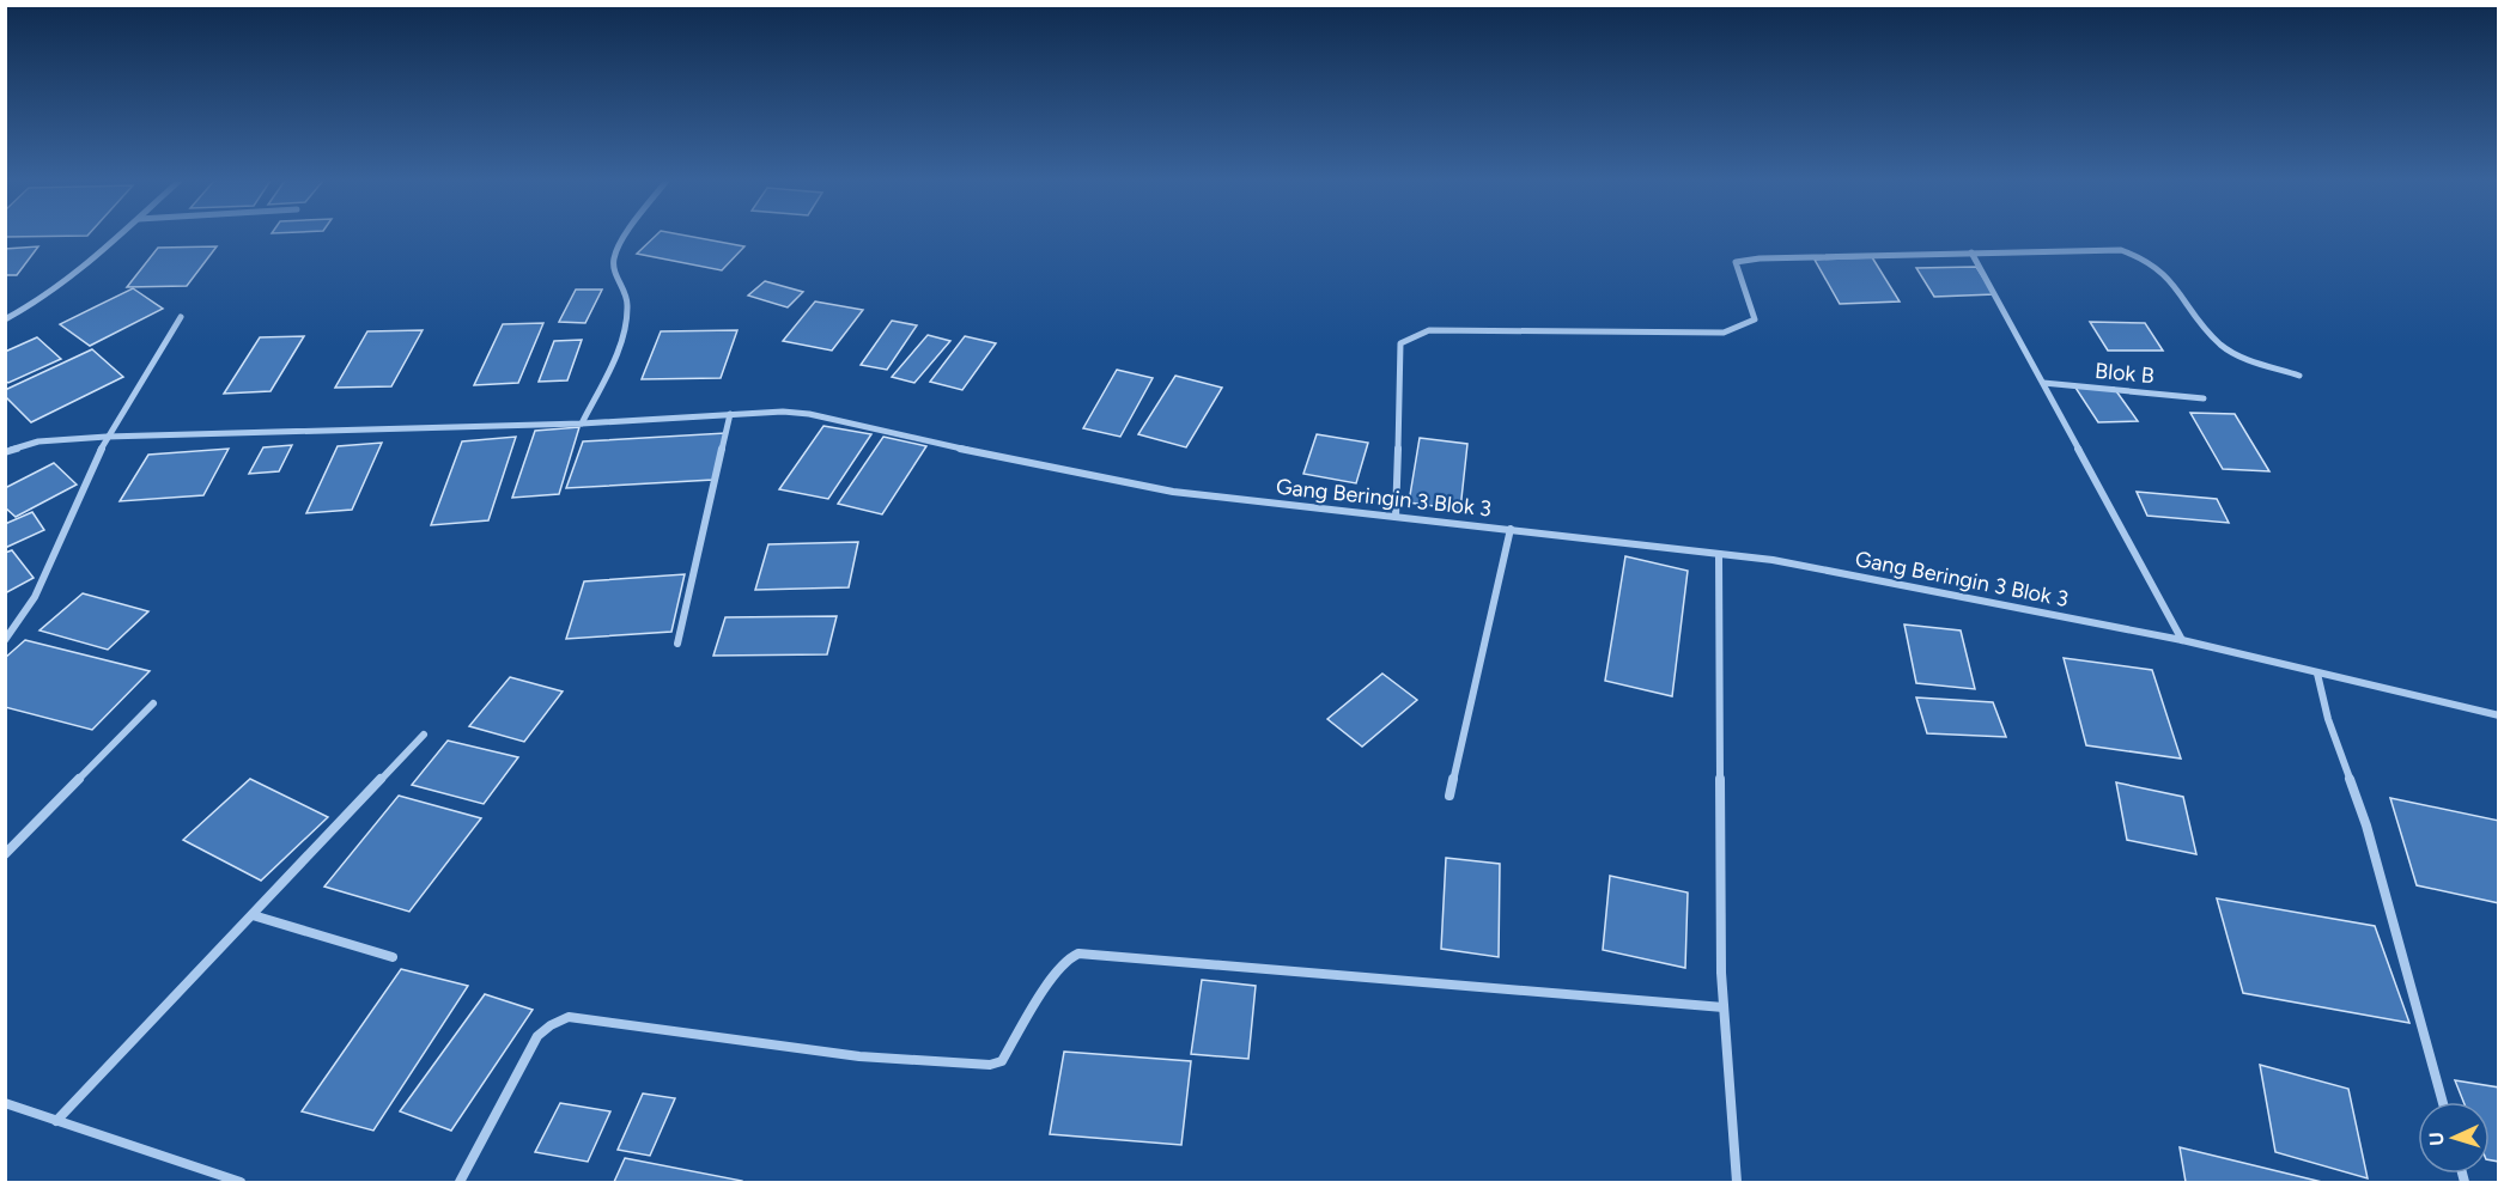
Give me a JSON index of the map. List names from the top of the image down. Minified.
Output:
{"streets":{"street":["Blok B","Gang Beringin 3 Blok 3"]},"north":"left"}
